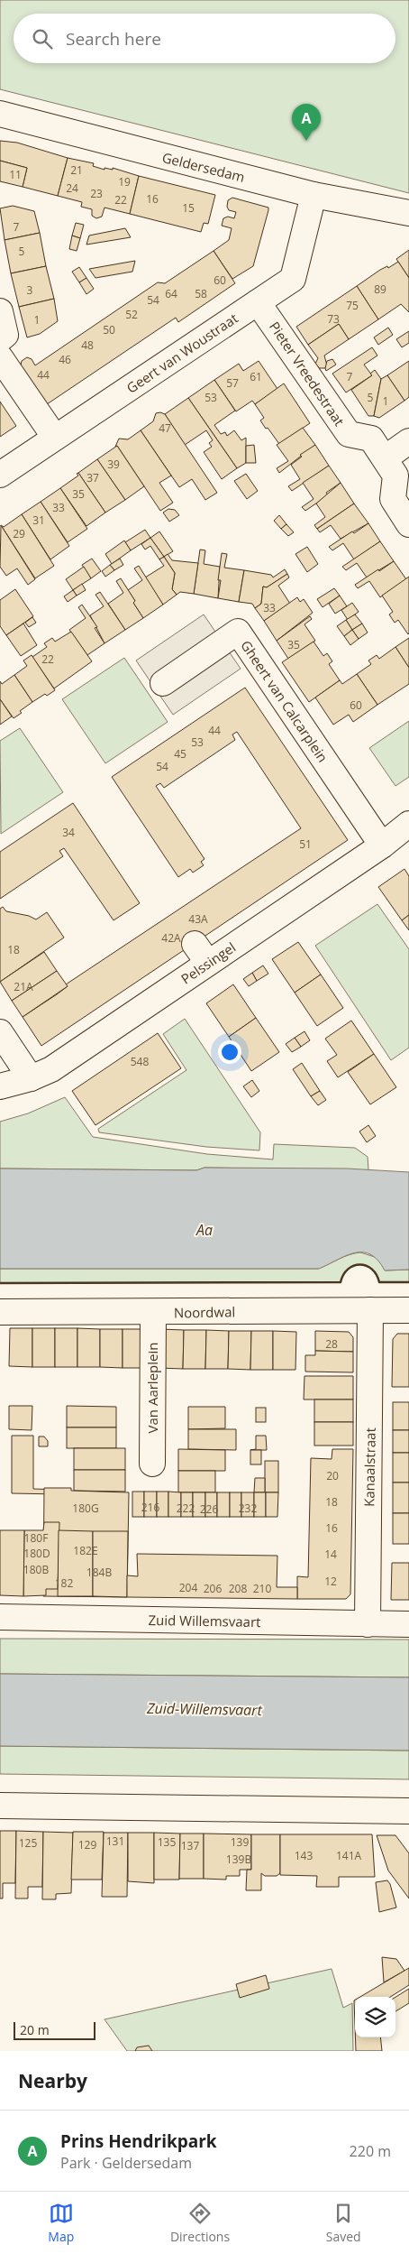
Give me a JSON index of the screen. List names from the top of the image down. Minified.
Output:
{"streets":{"street":["Geldersedam","Geert van Woustraat","Pieter Vreedestraat","Gheert van Calcarplein","Pelssingel","Noordwal","Van Aarleplein","Kanaalstraat","Zuid Willemsvaart"]},"crossings":[["Geldersedam","Geert van Woustraat"],["Geert van Woustraat","Pieter Vreedestraat"],["Gheert van Calcarplein","Pelssingel"],["Noordwal","Van Aarleplein"],["Noordwal","Kanaalstraat"],["Kanaalstraat","Zuid Willemsvaart"]],"water":["Aa","Zuid-Willemsvaart"],"house_numbers":["21","11","19","24","23","16","22","15","7","5","60","89","3","64","58","54","75","52","73","1","50","48","46","44","61","7","57","53","5","1","47","39","37","35","33","31","29","33","35","22","60","44","53","45","54","34","51","43A","42A","18","21A","548","28","20","18","216","180G","222","232","226","16","180F","182E","180D","14","180B","184B","12","182","204","206","208","210","131","135","139","125","129","137","143","141A","139B"],"scale_bar":"20 m","page":{"search":"Search here","pins":"A","scale":"20 m","heading":"Nearby","list":[{"mark":"A","name":"Prins Hendrikpark","note":"Park · Geldersedam","value":"220 m"}],"nav":["Map","Directions","Saved"]}}
